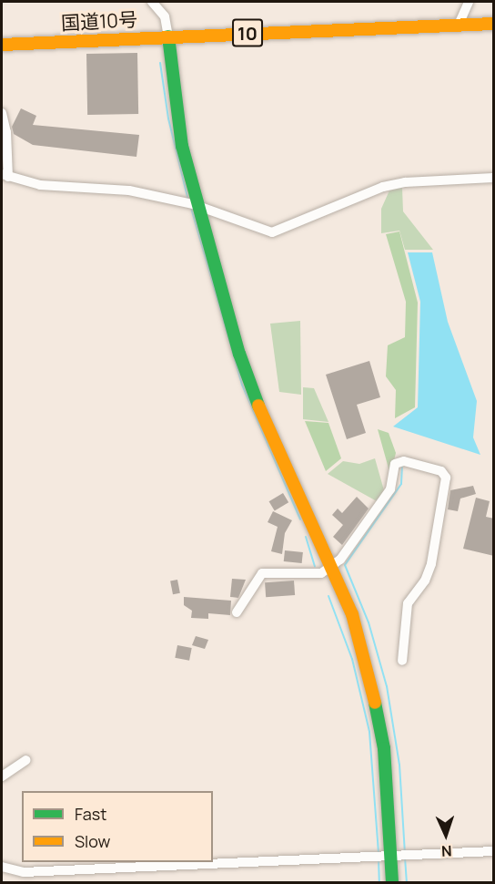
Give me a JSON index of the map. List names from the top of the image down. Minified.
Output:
{"streets":{"main road":["国道10号","10"]},"legend":["Fast","Slow"],"north":"bottom"}
